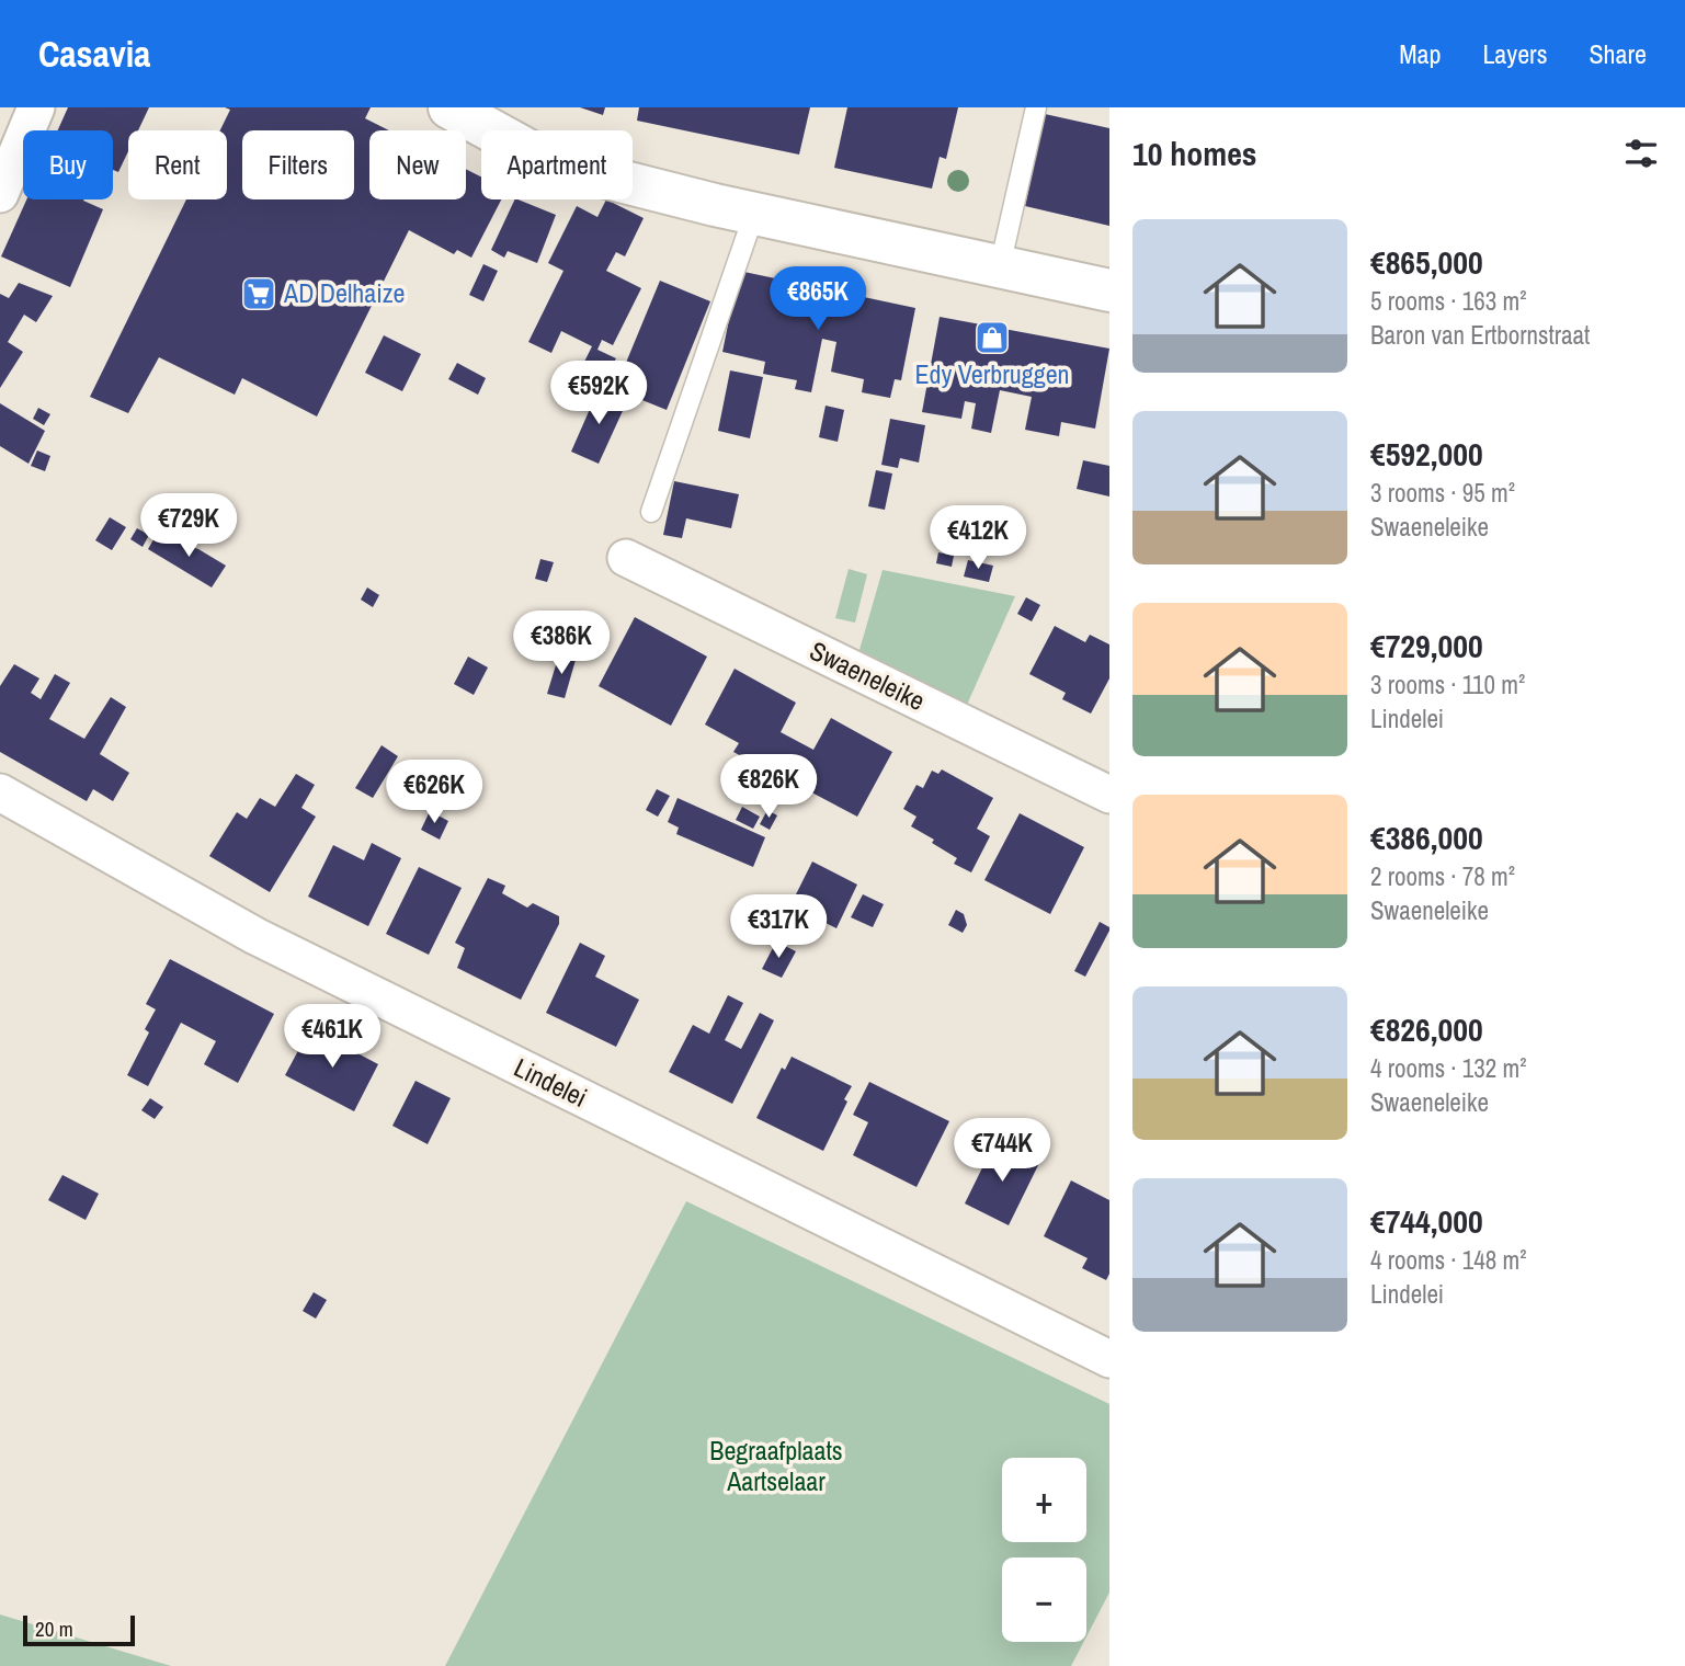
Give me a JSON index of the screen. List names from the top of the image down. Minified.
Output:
{"streets":{"street":["Swaeneleike","Lindelei"]},"parks":["Begraafplaats Aartselaar"],"places":{"supermarket":["AD Delhaize"],"shop":["Edy Verbruggen"]},"scale_bar":"20 m","page":{"header":"Casavia","nav":["Map","Layers","Share"],"heading":"10 homes","chip":["Buy","Rent","Filters","New","Apartment"],"list":[{"name":"€865,000","note":"5 rooms · 163 m² · Baron van Ertbornstraat"},{"name":"€592,000","note":"3 rooms · 95 m² · Swaeneleike"},{"name":"€729,000","note":"3 rooms · 110 m² · Lindelei"},{"name":"€386,000","note":"2 rooms · 78 m² · Swaeneleike"},{"name":"€826,000","note":"4 rooms · 132 m² · Swaeneleike"},{"name":"€744,000","note":"4 rooms · 148 m² · Lindelei"}],"price":["€865K","€592K","€729K","€412K","€386K","€826K","€626K","€317K","€461K","€744K"],"map_buttons":["+","−"],"scale":"20 m"}}
